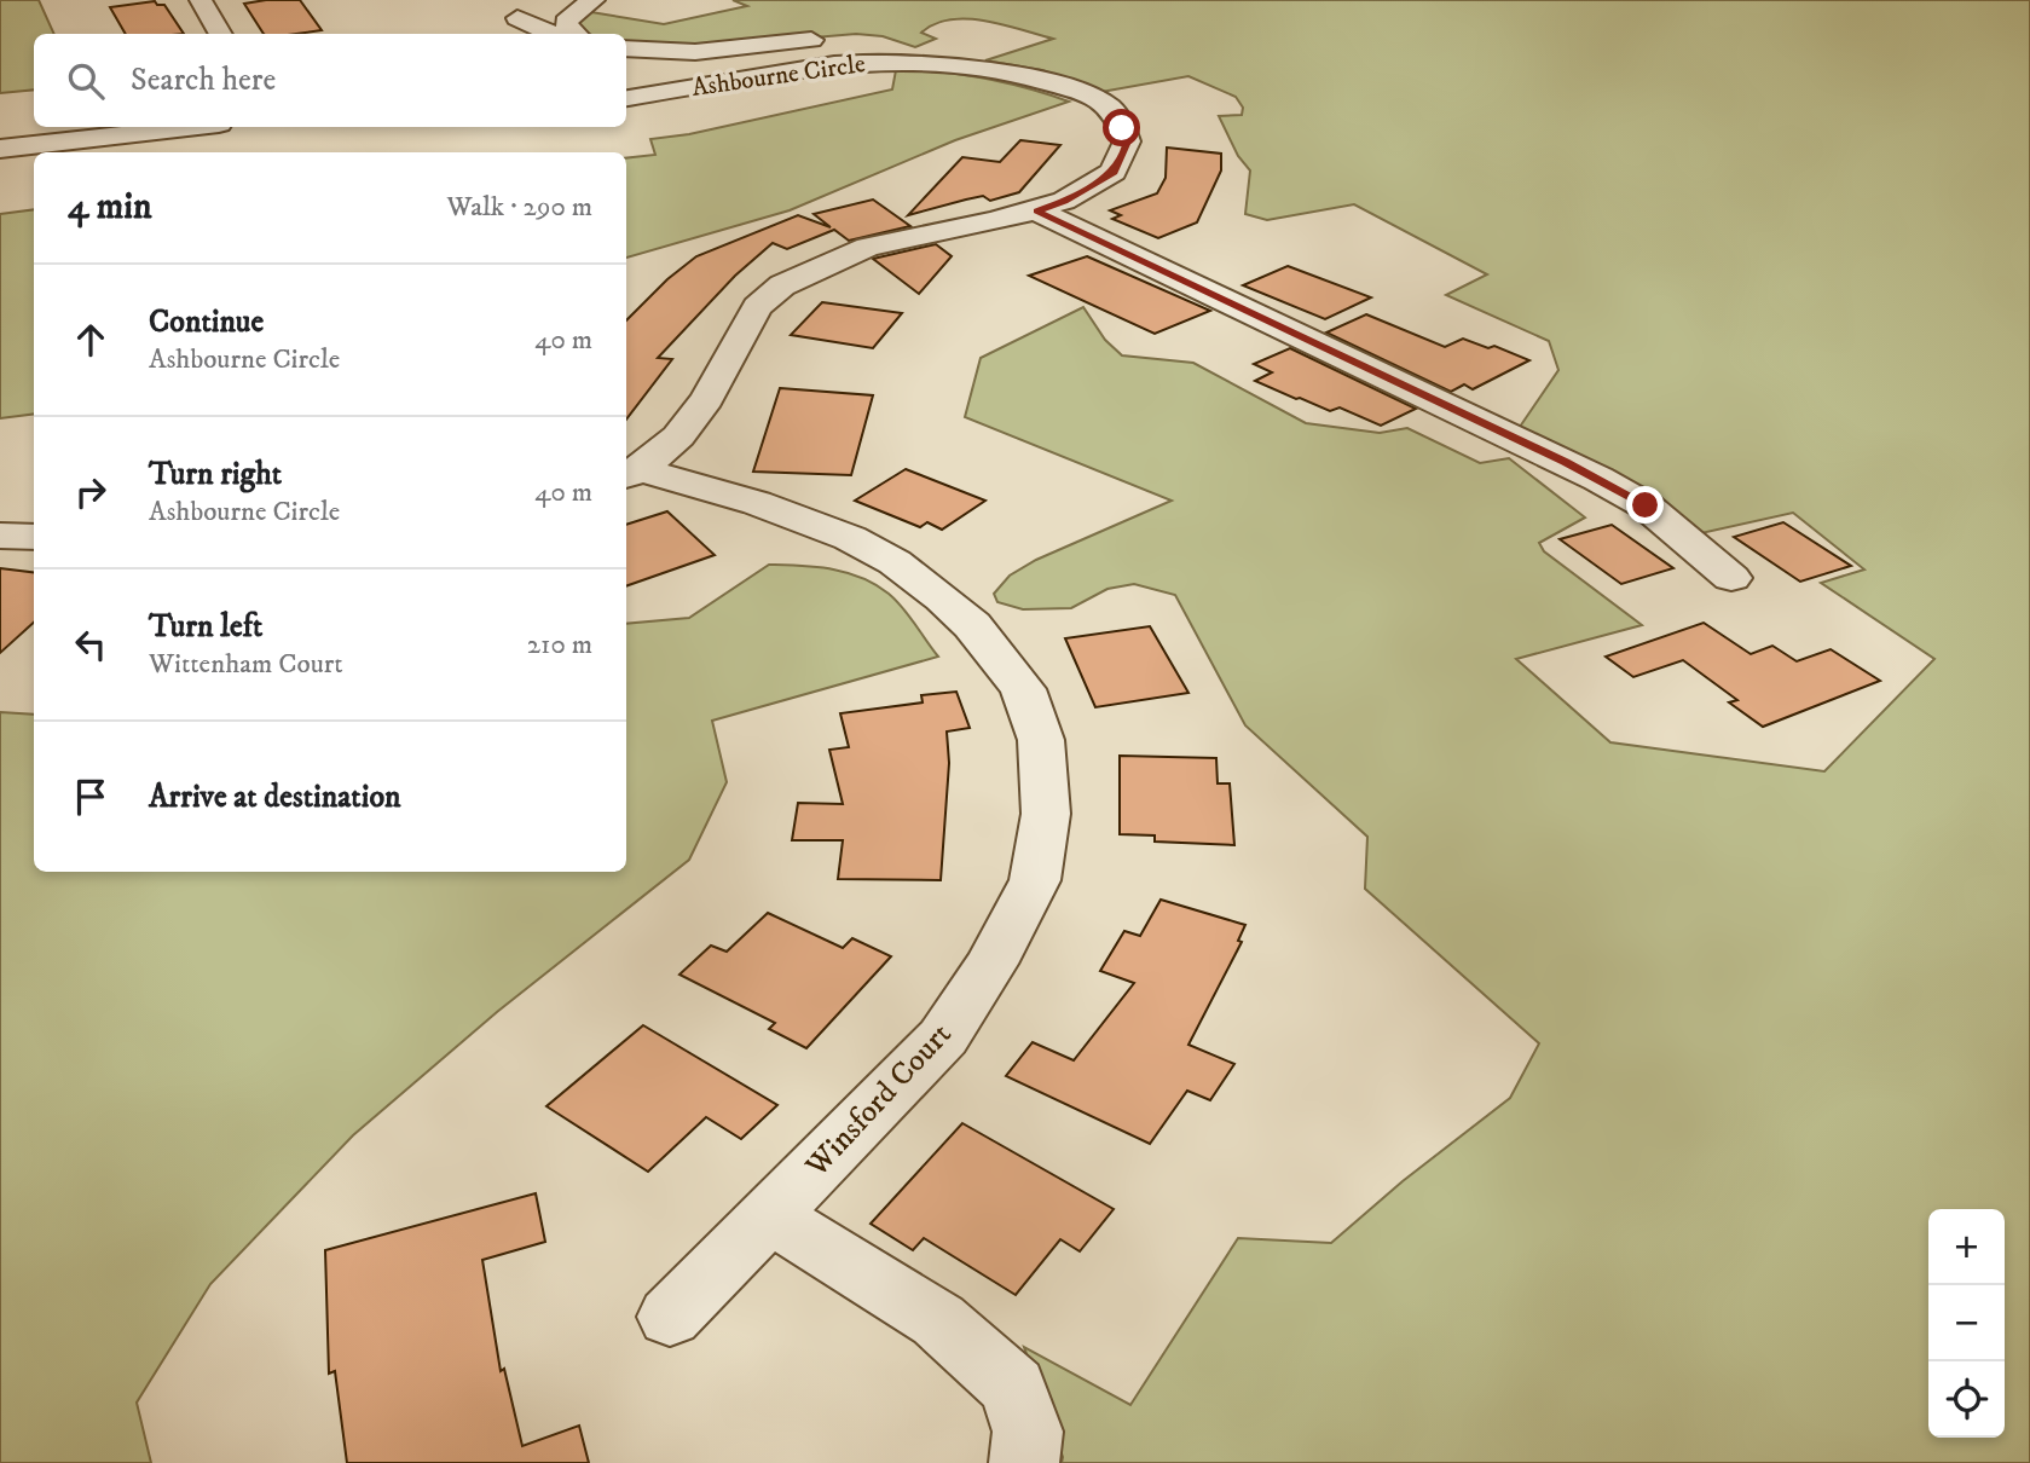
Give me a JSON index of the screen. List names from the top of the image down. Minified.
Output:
{"streets":{"street":["Ashbourne Circle","Winsford Court"]},"crossings":[["Ashbourne Circle","Winsford Court"]],"page":{"search":"Search here","heading":["4 min","Walk · 290 m"],"list":[["Continue","Ashbourne Circle","40 m"],["Turn right","Ashbourne Circle","40 m"],["Turn left","Wittenham Court","210 m"],"Arrive at destination"],"map_buttons":["+","−"]}}
